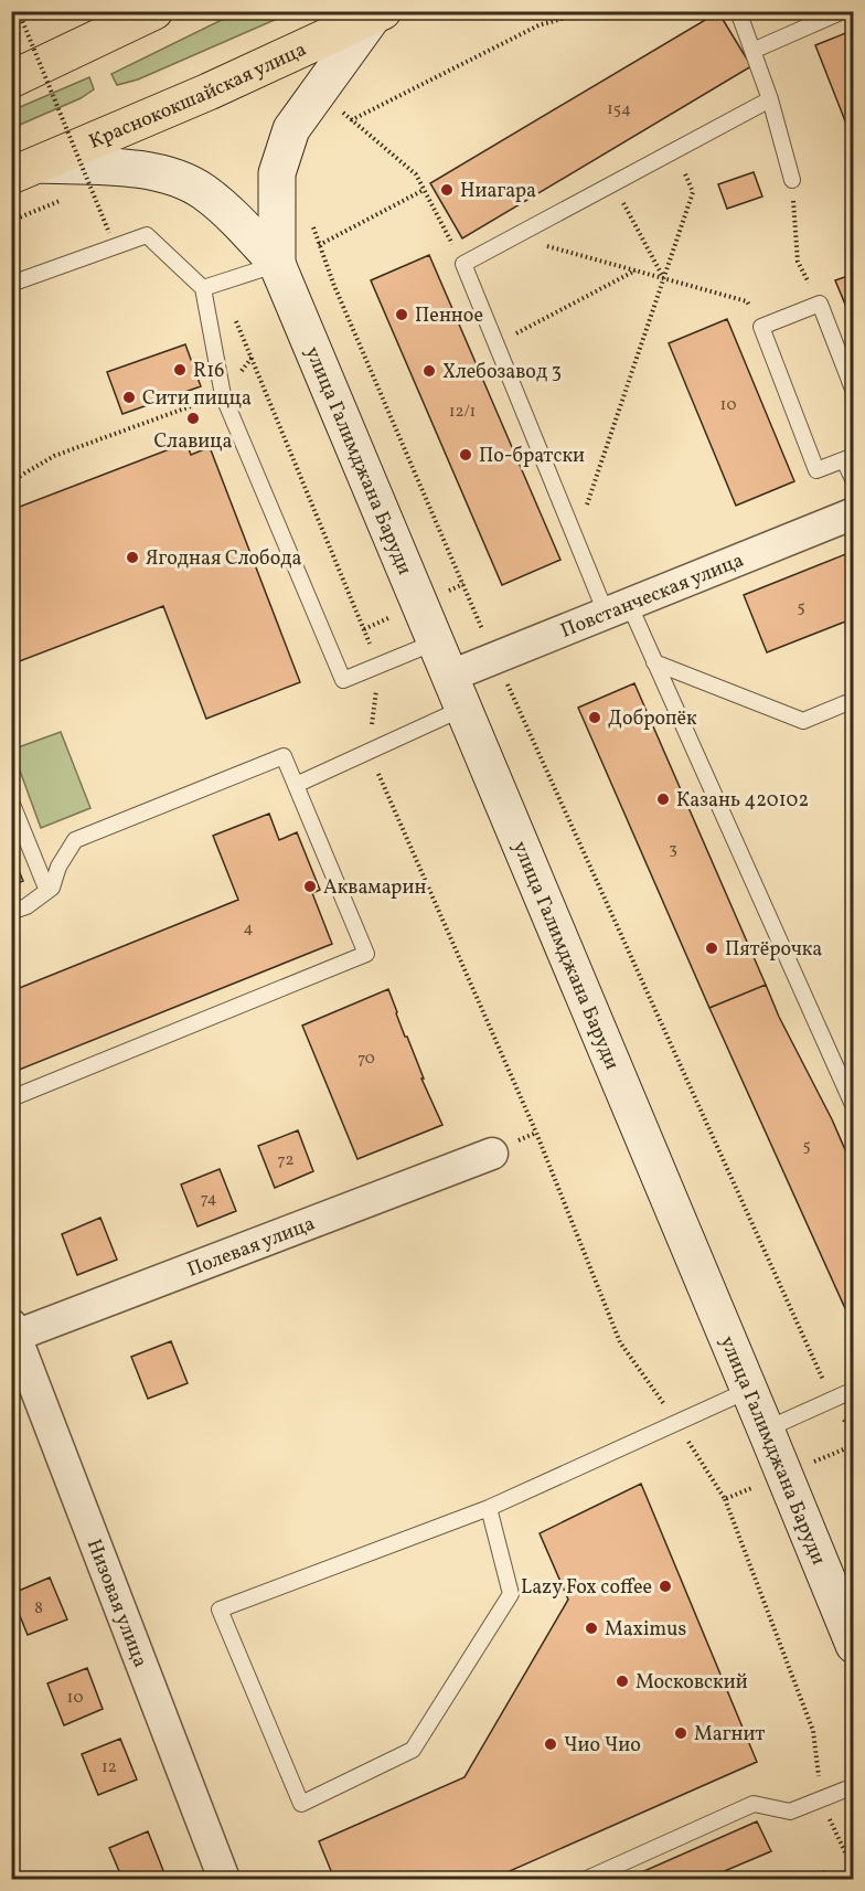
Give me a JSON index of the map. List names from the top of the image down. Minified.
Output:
{"streets":{"main road":["Краснококшайская улица"],"street":["улица Галимджана Баруди","Повстанческая улица","Полевая улица","Низовая улица"]},"crossings":[["Краснококшайская улица","улица Галимджана Баруди"],["улица Галимджана Баруди","Повстанческая улица"],["Полевая улица","Низовая улица"]],"places":["Ниагара","Пенное","R16","Хлебозавод 3","Сити пицца","Славица","По-братски","Ягодная Слобода","Добропёк","Казань 420102","Аквамарин","Пятёрочка","Lazy Fox coffee","Maximus","Московский","Магнит","Чио Чио"],"house_numbers":["154","10","12/1","5","3","4","70","5","72","74","8","10","12"]}
